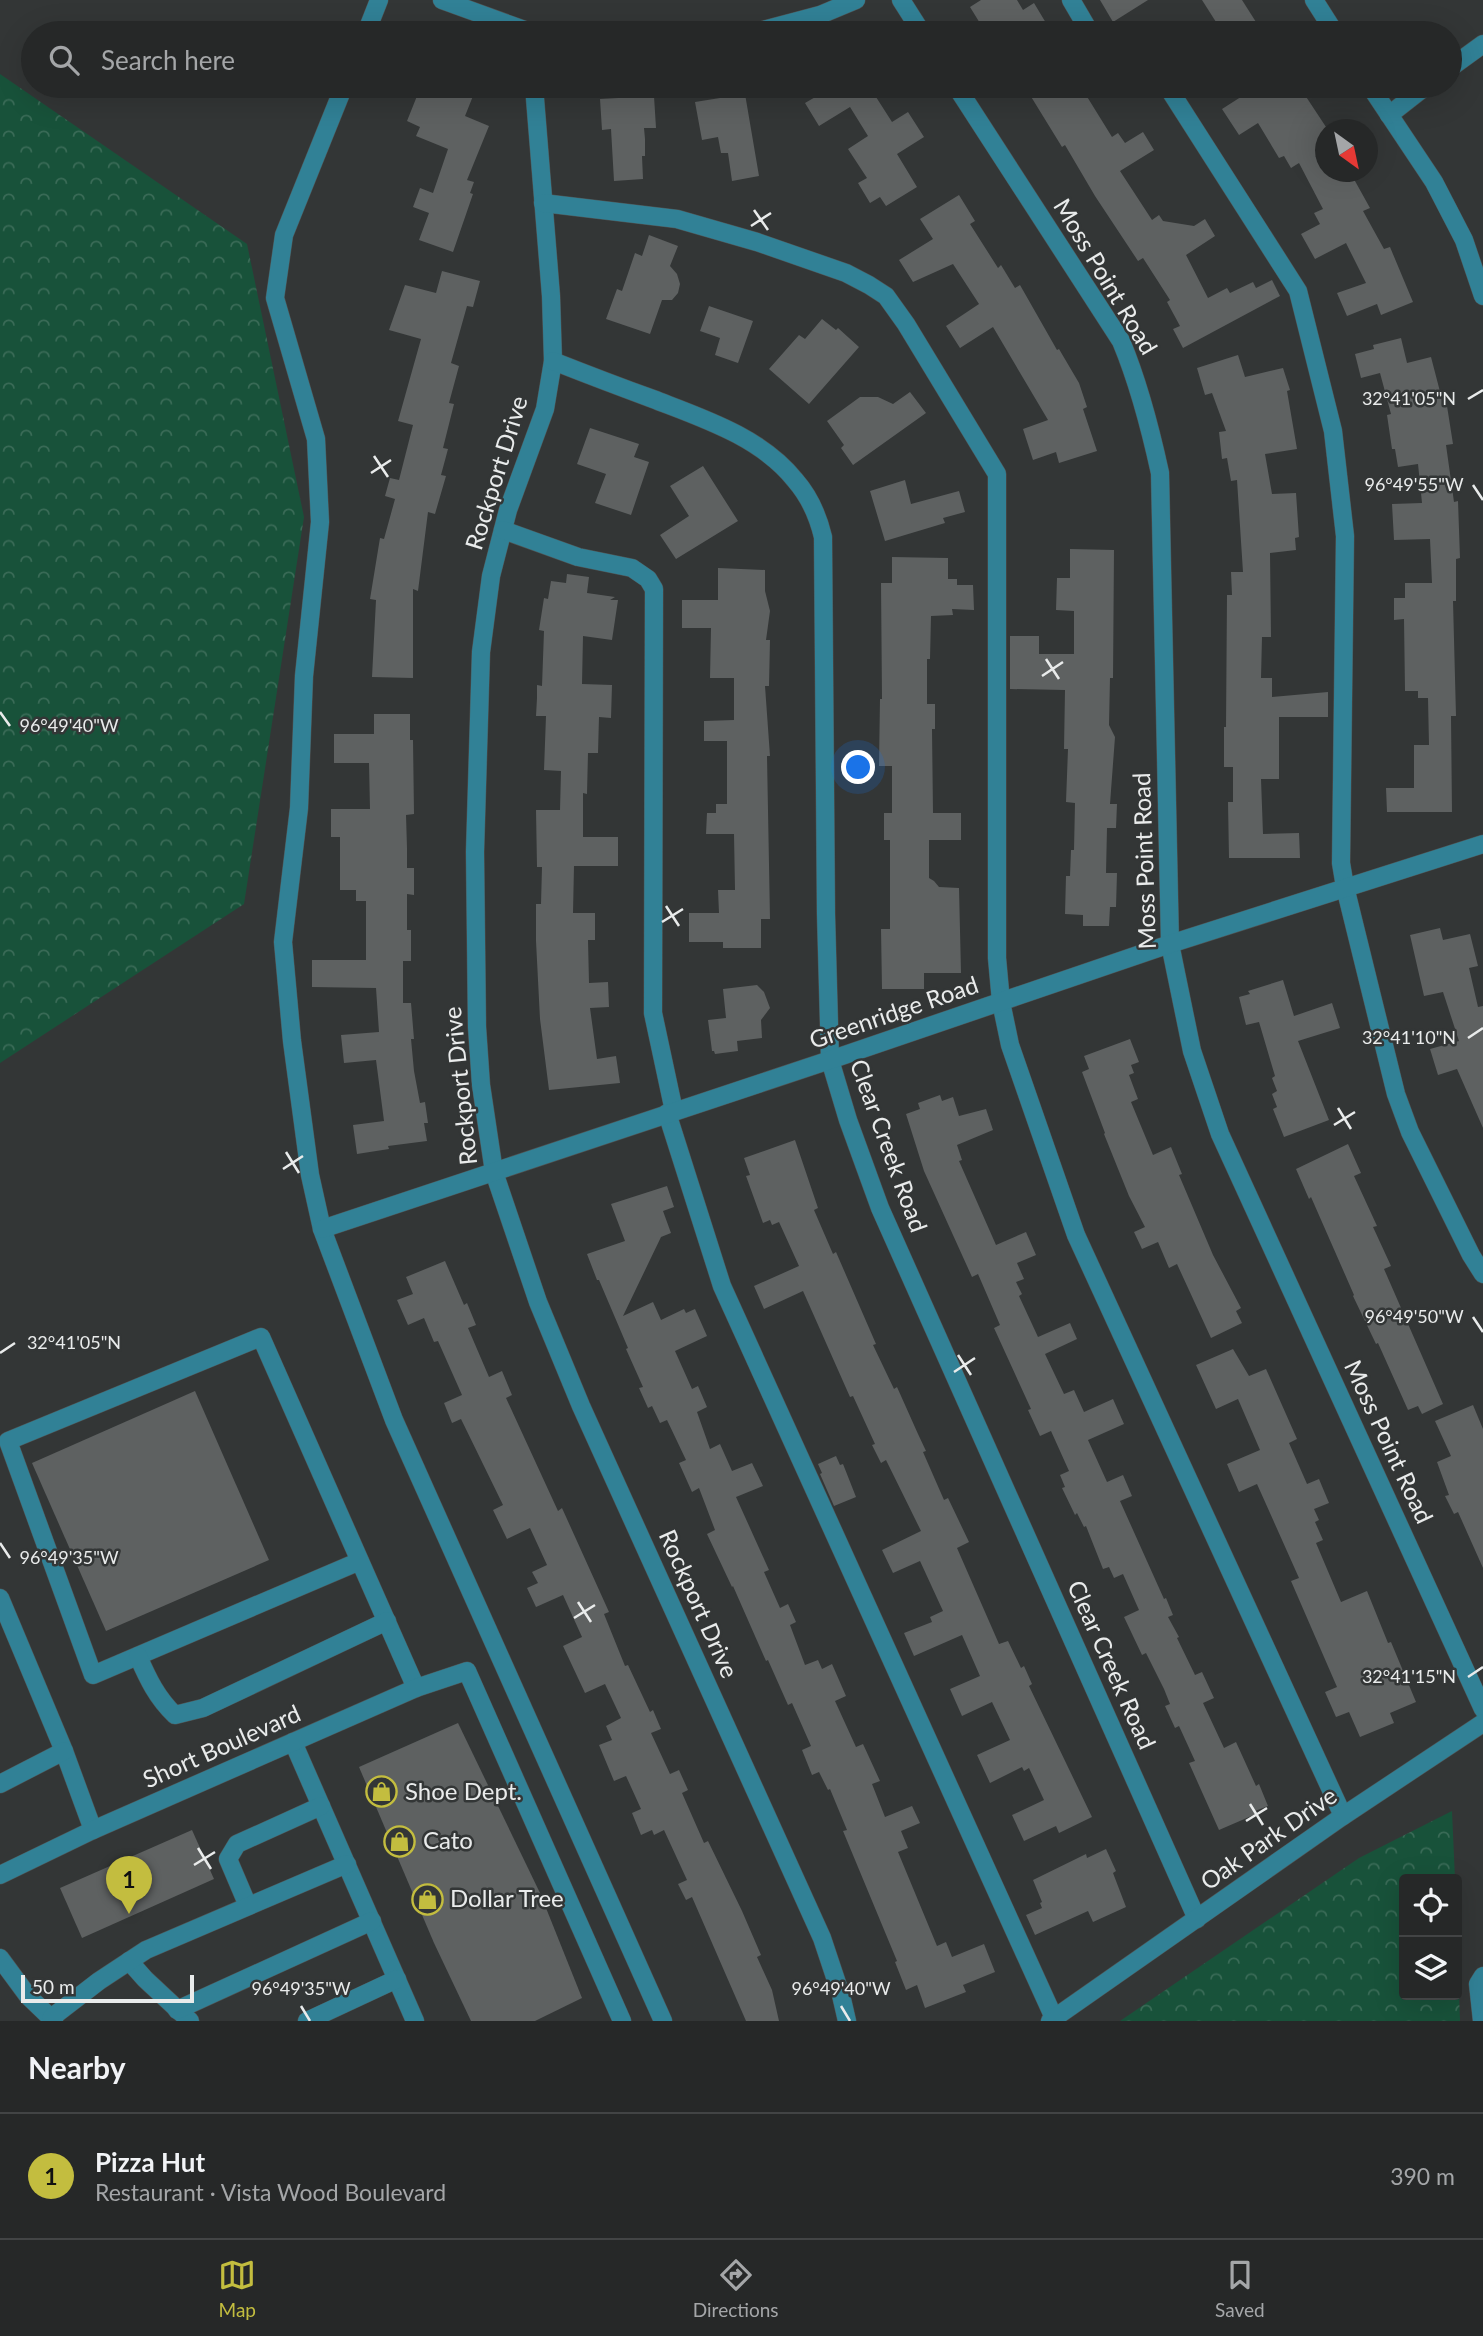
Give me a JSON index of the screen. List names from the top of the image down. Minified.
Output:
{"streets":{"street":["Moss Point Road","Rockport Drive","Greenridge Road","Clear Creek Road","Short Boulevard","Oak Park Drive"]},"crossings":[["Moss Point Road","Greenridge Road"],["Rockport Drive","Greenridge Road"],["Rockport Drive","Clear Creek Road"],["Greenridge Road","Clear Creek Road"],["Clear Creek Road","Oak Park Drive"]],"places":{"shop":["Shoe Dept.","Cato","Dollar Tree"]},"scale_bar":"50 m","north":"bottom right","page":{"search":"Search here","pins":"1","scale":"50 m","heading":"Nearby","list":[{"mark":"1","name":"Pizza Hut","note":"Restaurant · Vista Wood Boulevard","value":"390 m"}],"nav":["Map","Directions","Saved"]},"coordinates":["32°41'05\"N","96°49'55\"W","96°49'40\"W","32°41'10\"N","96°49'50\"W","96°49'35\"W","32°41'15\"N"]}
